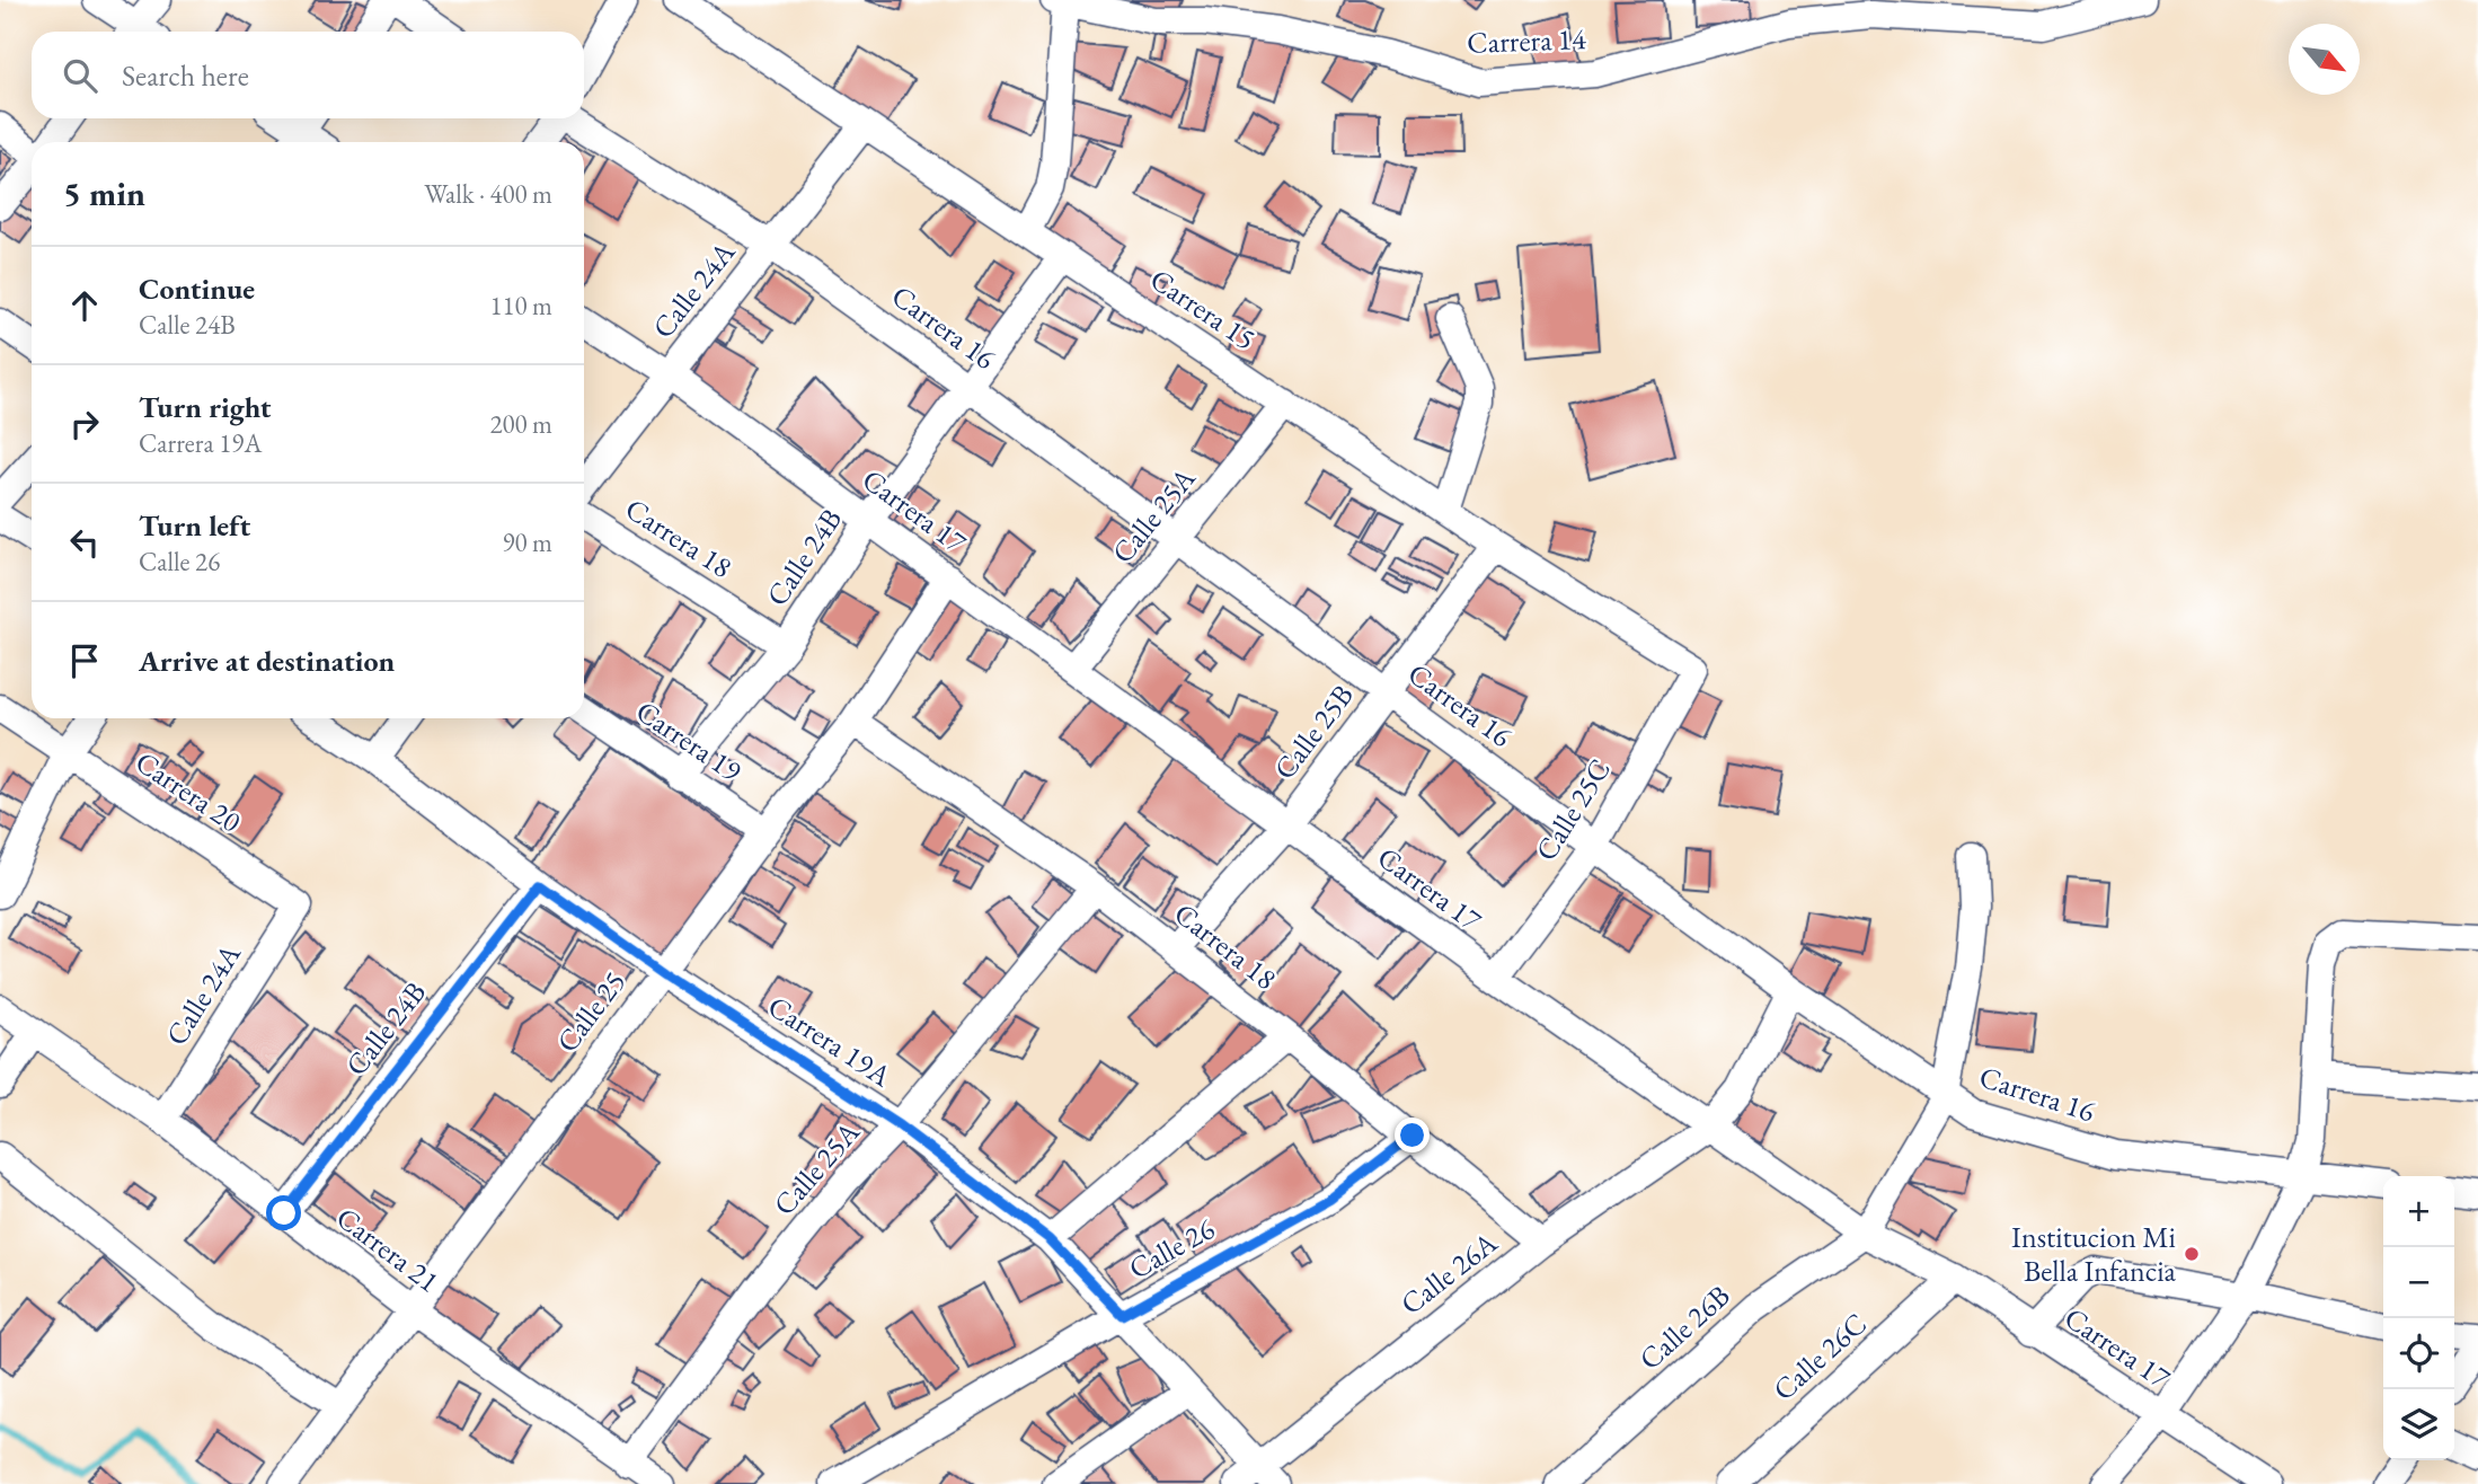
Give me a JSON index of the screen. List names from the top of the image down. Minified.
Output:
{"streets":{"street":["Carrera 14","Calle 24A","Carrera 15","Carrera 16","Carrera 17","Calle 25A","Carrera 18","Calle 24B","Calle 25B","Carrera 19","Carrera 20","Calle 25C","Calle 25","Carrera 19A","Calle 26","Carrera 21","Calle 26A","Calle 26B","Calle 26C"]},"crossings":[["Calle 24A","Carrera 15"],["Calle 24A","Carrera 16"],["Calle 24A","Carrera 17"],["Calle 24A","Carrera 20"],["Calle 24A","Carrera 21"],["Carrera 15","Calle 25A"],["Carrera 15","Calle 24B"],["Carrera 15","Calle 25B"],["Carrera 15","Calle 25C"],["Carrera 16","Calle 25A"],["Carrera 16","Calle 24B"],["Carrera 16","Calle 25B"],["Carrera 16","Calle 25C"],["Carrera 16","Calle 26A"],["Carrera 17","Calle 25A"],["Carrera 17","Calle 24B"],["Carrera 17","Calle 25B"],["Carrera 17","Calle 25C"],["Carrera 17","Calle 25"],["Carrera 17","Calle 26A"],["Carrera 17","Calle 26B"],["Carrera 17","Calle 26C"],["Calle 25A","Carrera 18"],["Calle 25A","Carrera 19A"],["Calle 25A","Carrera 21"],["Carrera 18","Calle 24B"],["Carrera 18","Calle 25B"],["Carrera 18","Calle 25"],["Carrera 18","Calle 26"],["Carrera 18","Calle 26A"],["Calle 24B","Carrera 19"],["Calle 24B","Carrera 19A"],["Calle 24B","Carrera 21"],["Carrera 19","Calle 25"],["Calle 25","Carrera 19A"],["Calle 25","Carrera 21"],["Carrera 19A","Calle 26"],["Carrera 19A","Calle 26A"]],"places":["Institucion Mi Bella Infancia"],"north":"bottom right","page":{"search":"Search here","heading":["5 min","Walk · 400 m"],"list":[["Continue","Calle 24B","110 m"],["Turn right","Carrera 19A","200 m"],["Turn left","Calle 26","90 m"],"Arrive at destination"],"map_buttons":["+","−"]}}
